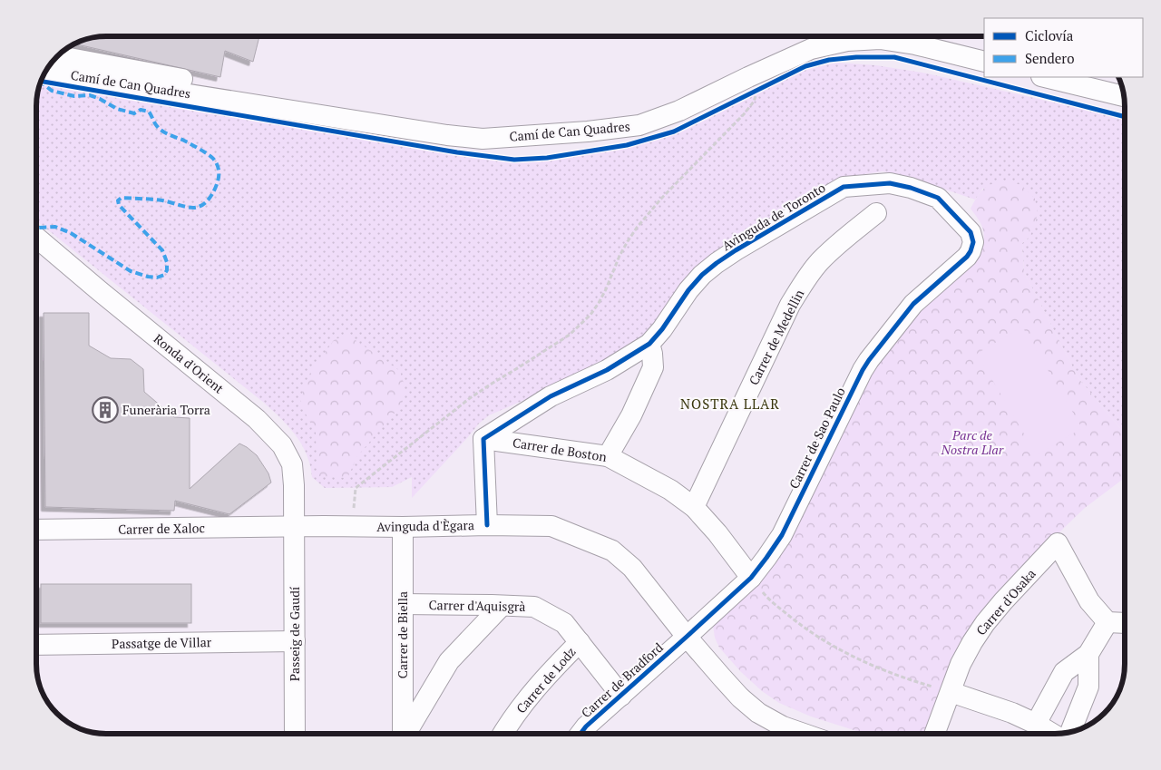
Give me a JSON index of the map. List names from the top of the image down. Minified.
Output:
{"streets":{"street":["Camí de Can Quadres","Avinguda de Toronto","Carrer de Medellin","Ronda d'Orient","Carrer de Sao Paulo","Carrer de Boston","Avinguda d'Ègara","Carrer de Xaloc","Carrer d'Osaka","Carrer d'Aquisgrà","Passeig de Gaudí","Carrer de Biella","Passatge de Villar","Carrer de Lodz","Carrer de Bradford"]},"crossings":[["Avinguda de Toronto","Carrer de Sao Paulo"],["Avinguda de Toronto","Carrer de Boston"],["Carrer de Medellin","Carrer de Boston"],["Ronda d'Orient","Avinguda d'Ègara"],["Ronda d'Orient","Carrer de Xaloc"],["Ronda d'Orient","Passeig de Gaudí"],["Carrer de Sao Paulo","Carrer de Boston"],["Carrer de Sao Paulo","Avinguda d'Ègara"],["Carrer de Sao Paulo","Carrer de Bradford"],["Avinguda d'Ègara","Carrer de Xaloc"],["Avinguda d'Ègara","Passeig de Gaudí"],["Avinguda d'Ègara","Carrer de Biella"],["Avinguda d'Ègara","Carrer de Bradford"],["Carrer de Xaloc","Passeig de Gaudí"],["Carrer d'Aquisgrà","Carrer de Biella"],["Carrer d'Aquisgrà","Carrer de Lodz"],["Carrer d'Aquisgrà","Carrer de Bradford"],["Passeig de Gaudí","Passatge de Villar"]],"districts":["NOSTRA LLAR"],"parks":["Parc de Nostra Llar"],"places":{"building":["Funerària Torra"]},"legend":["Ciclovía","Sendero"]}
